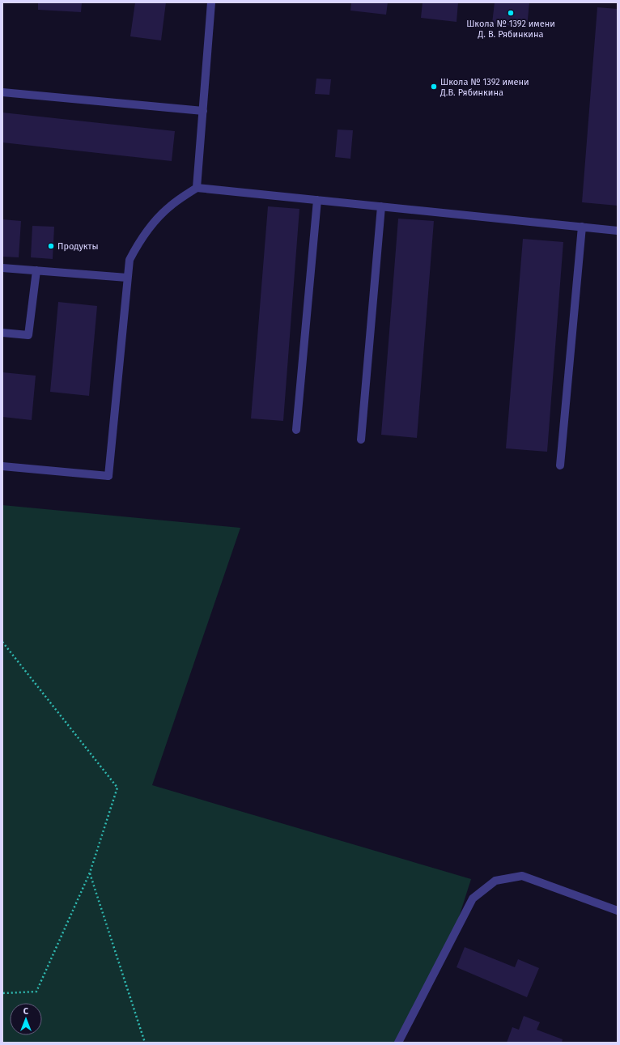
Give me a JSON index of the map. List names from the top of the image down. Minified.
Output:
{"places":["Школа № 1392 имени Д. В. Рябинкина","Школа № 1392 имени Д.В. Рябинкина","Продукты"],"north":"top"}
